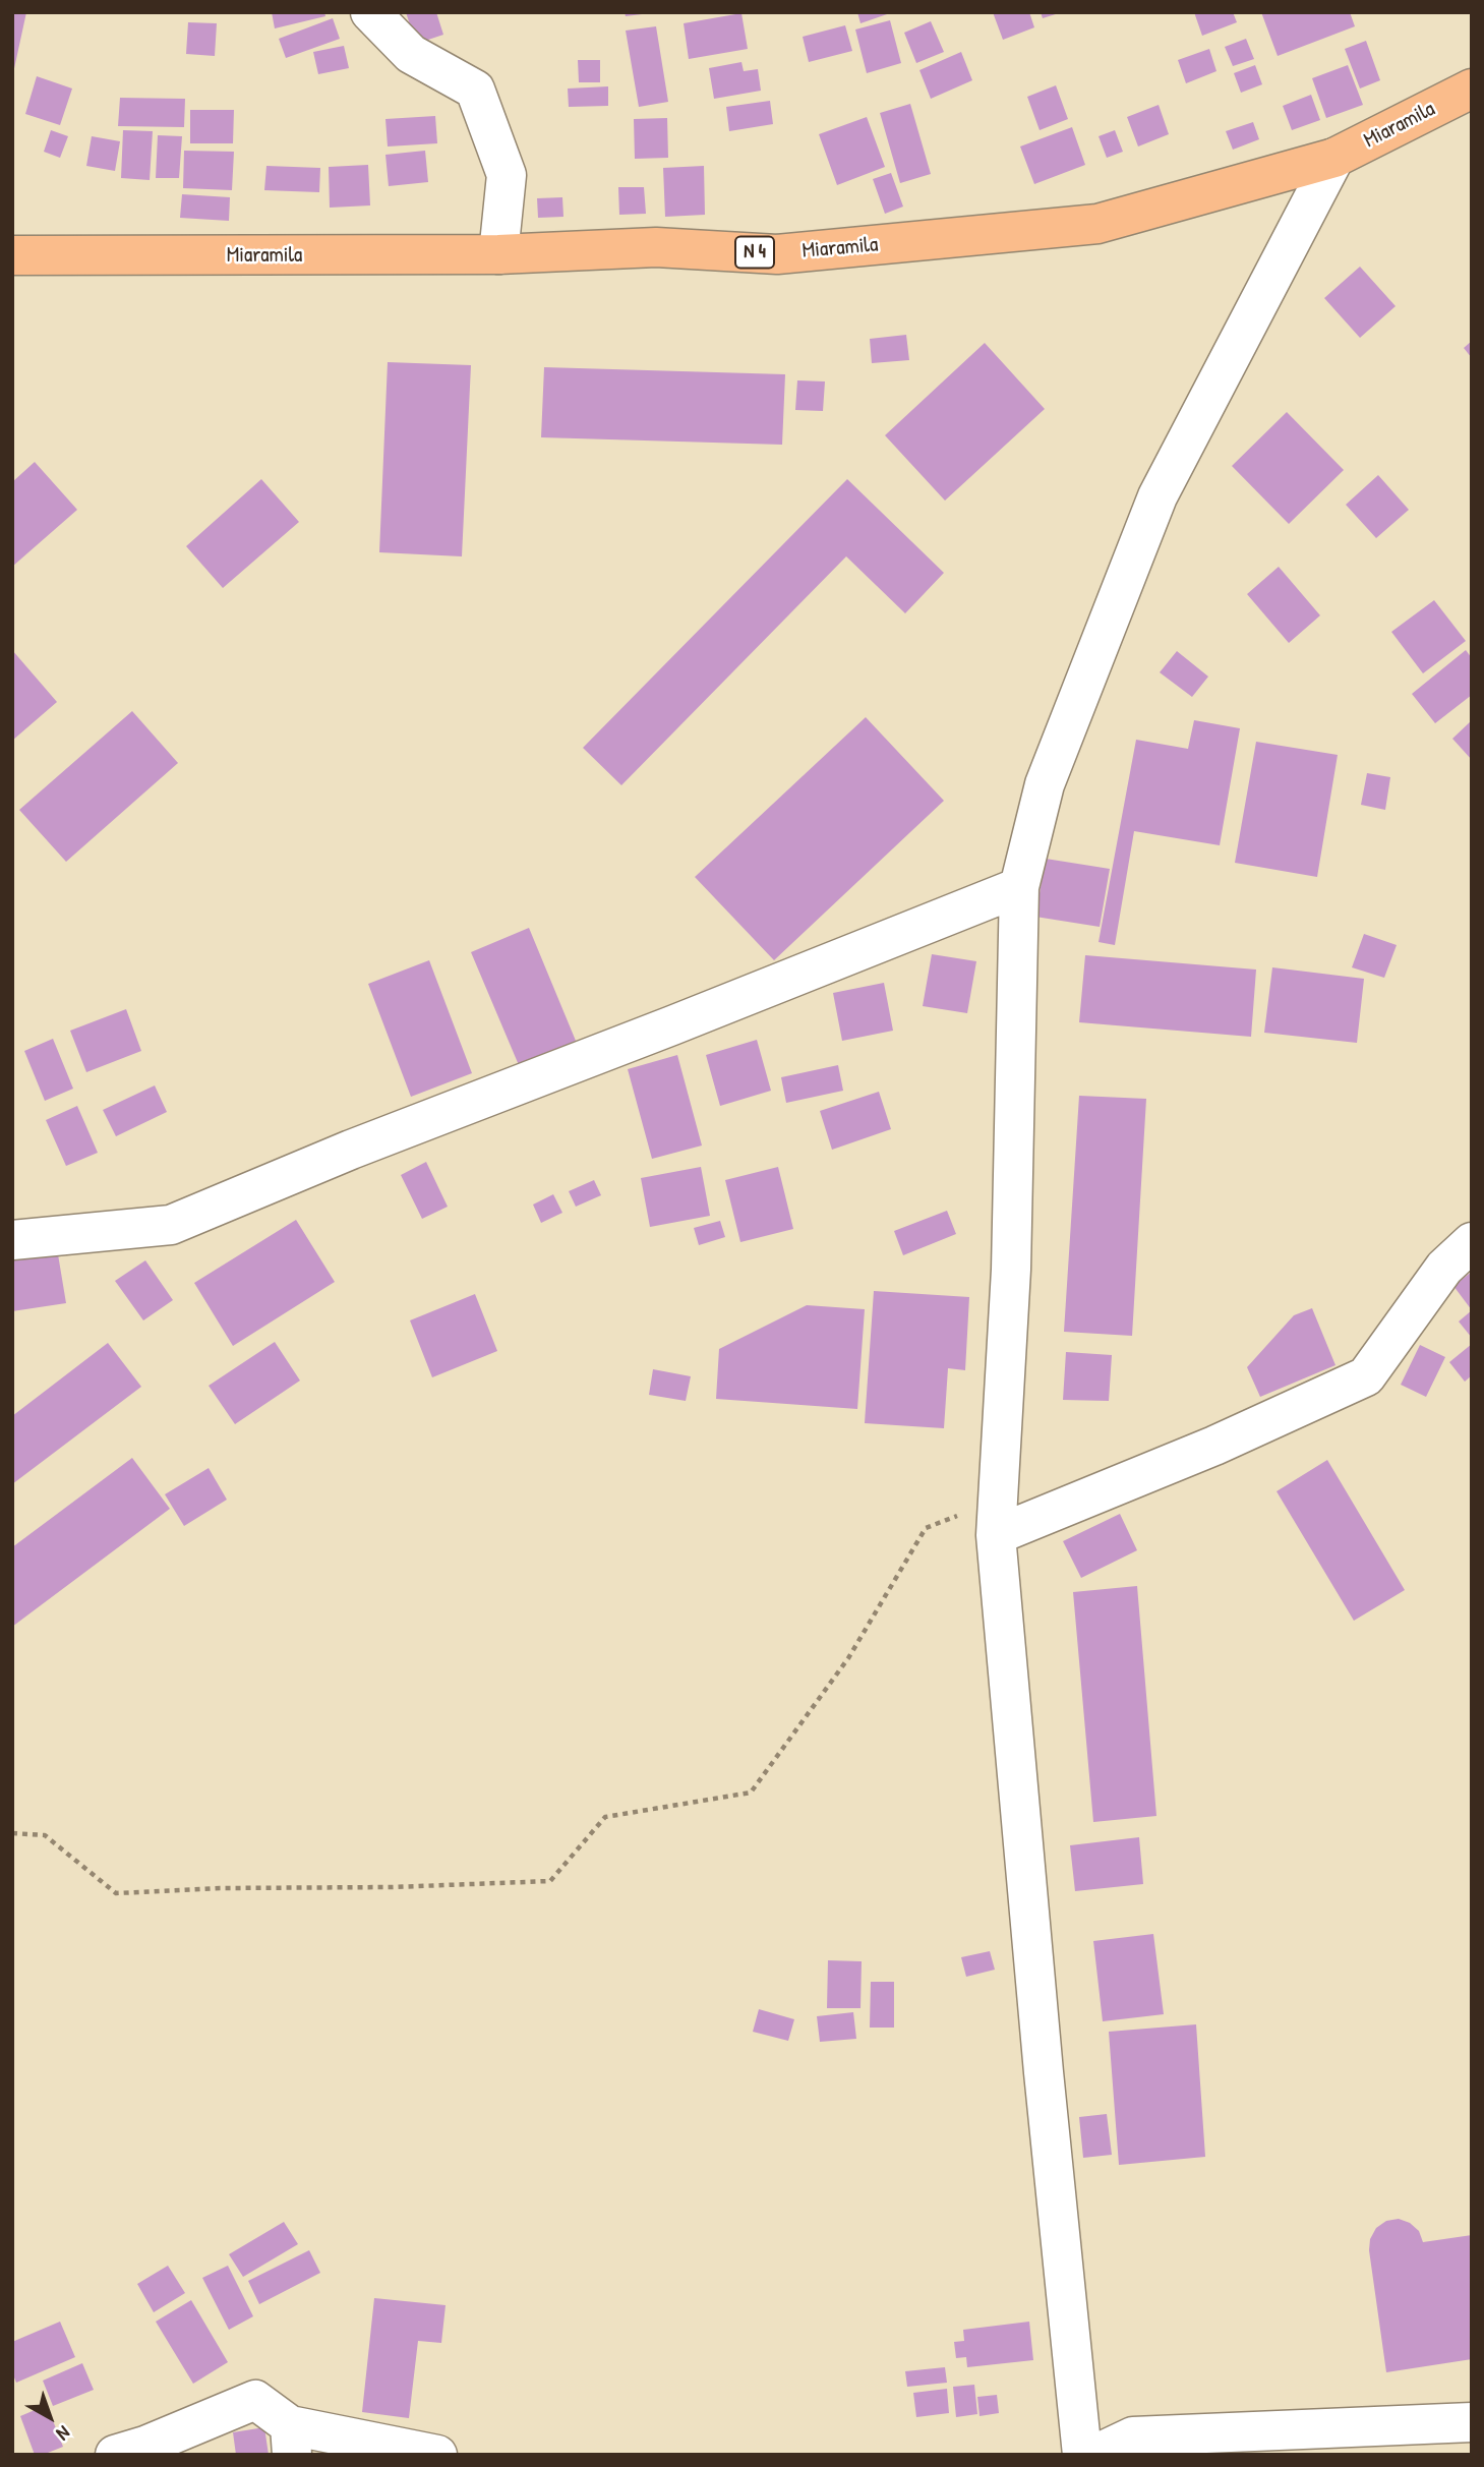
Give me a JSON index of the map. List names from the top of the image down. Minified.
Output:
{"streets":{"main road":["Miaramila","N 4"]},"north":"bottom right"}
